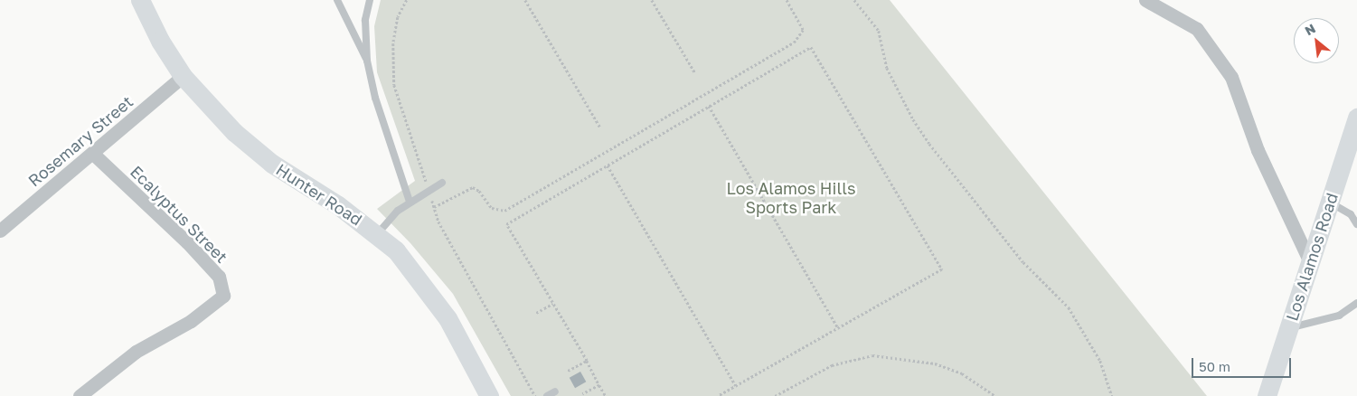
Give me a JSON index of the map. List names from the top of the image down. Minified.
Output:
{"streets":{"street":["Rosemary Street","Hunter Road","Ecalyptus Street","Los Alamos Road"]},"crossings":[["Rosemary Street","Hunter Road"],["Rosemary Street","Ecalyptus Street"]],"parks":["Los Alamos Hills Sports Park"],"scale_bar":"50 m","north":"top left"}
